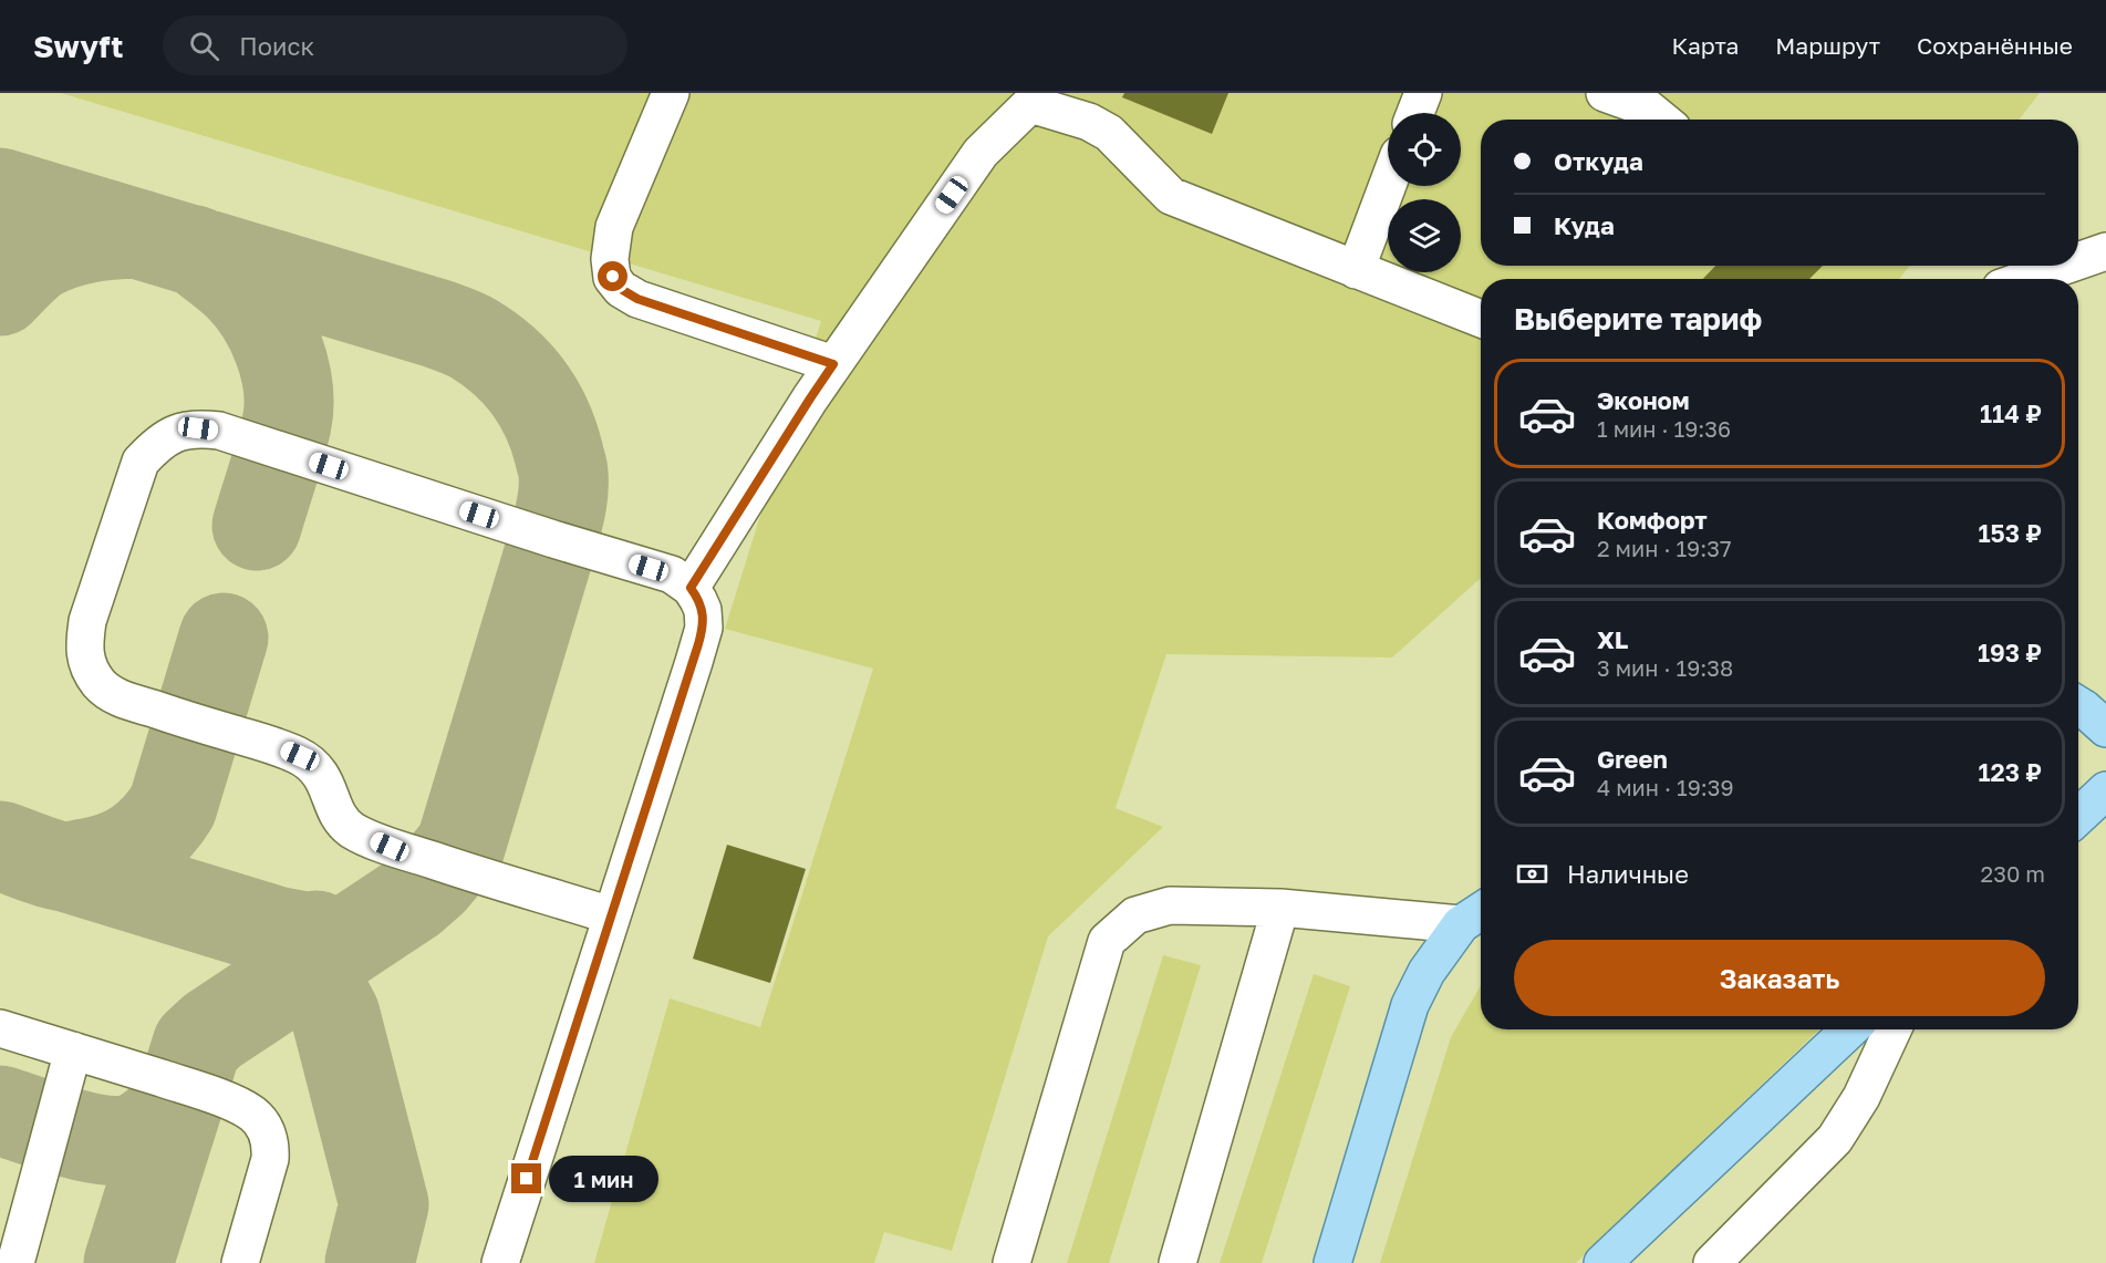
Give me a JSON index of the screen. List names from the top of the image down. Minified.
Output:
{"page":{"header":"Swyft","search":"Поиск","nav":["Карта","Маршрут","Сохранённые"],"banner":["Откуда","Куда"],"heading":"Выберите тариф","list":[{"name":"Эконом","note":"1 мин · 19:36","value":"114 ₽"},{"name":"Комфорт","note":"2 мин · 19:37","value":"153 ₽"},{"name":"XL","note":"3 мин · 19:38","value":"193 ₽"},{"name":"Green","note":"4 мин · 19:39","value":"123 ₽"}],"pay":["Наличные","230 m"],"buttons":"Заказать","bubble":"1 мин"}}
